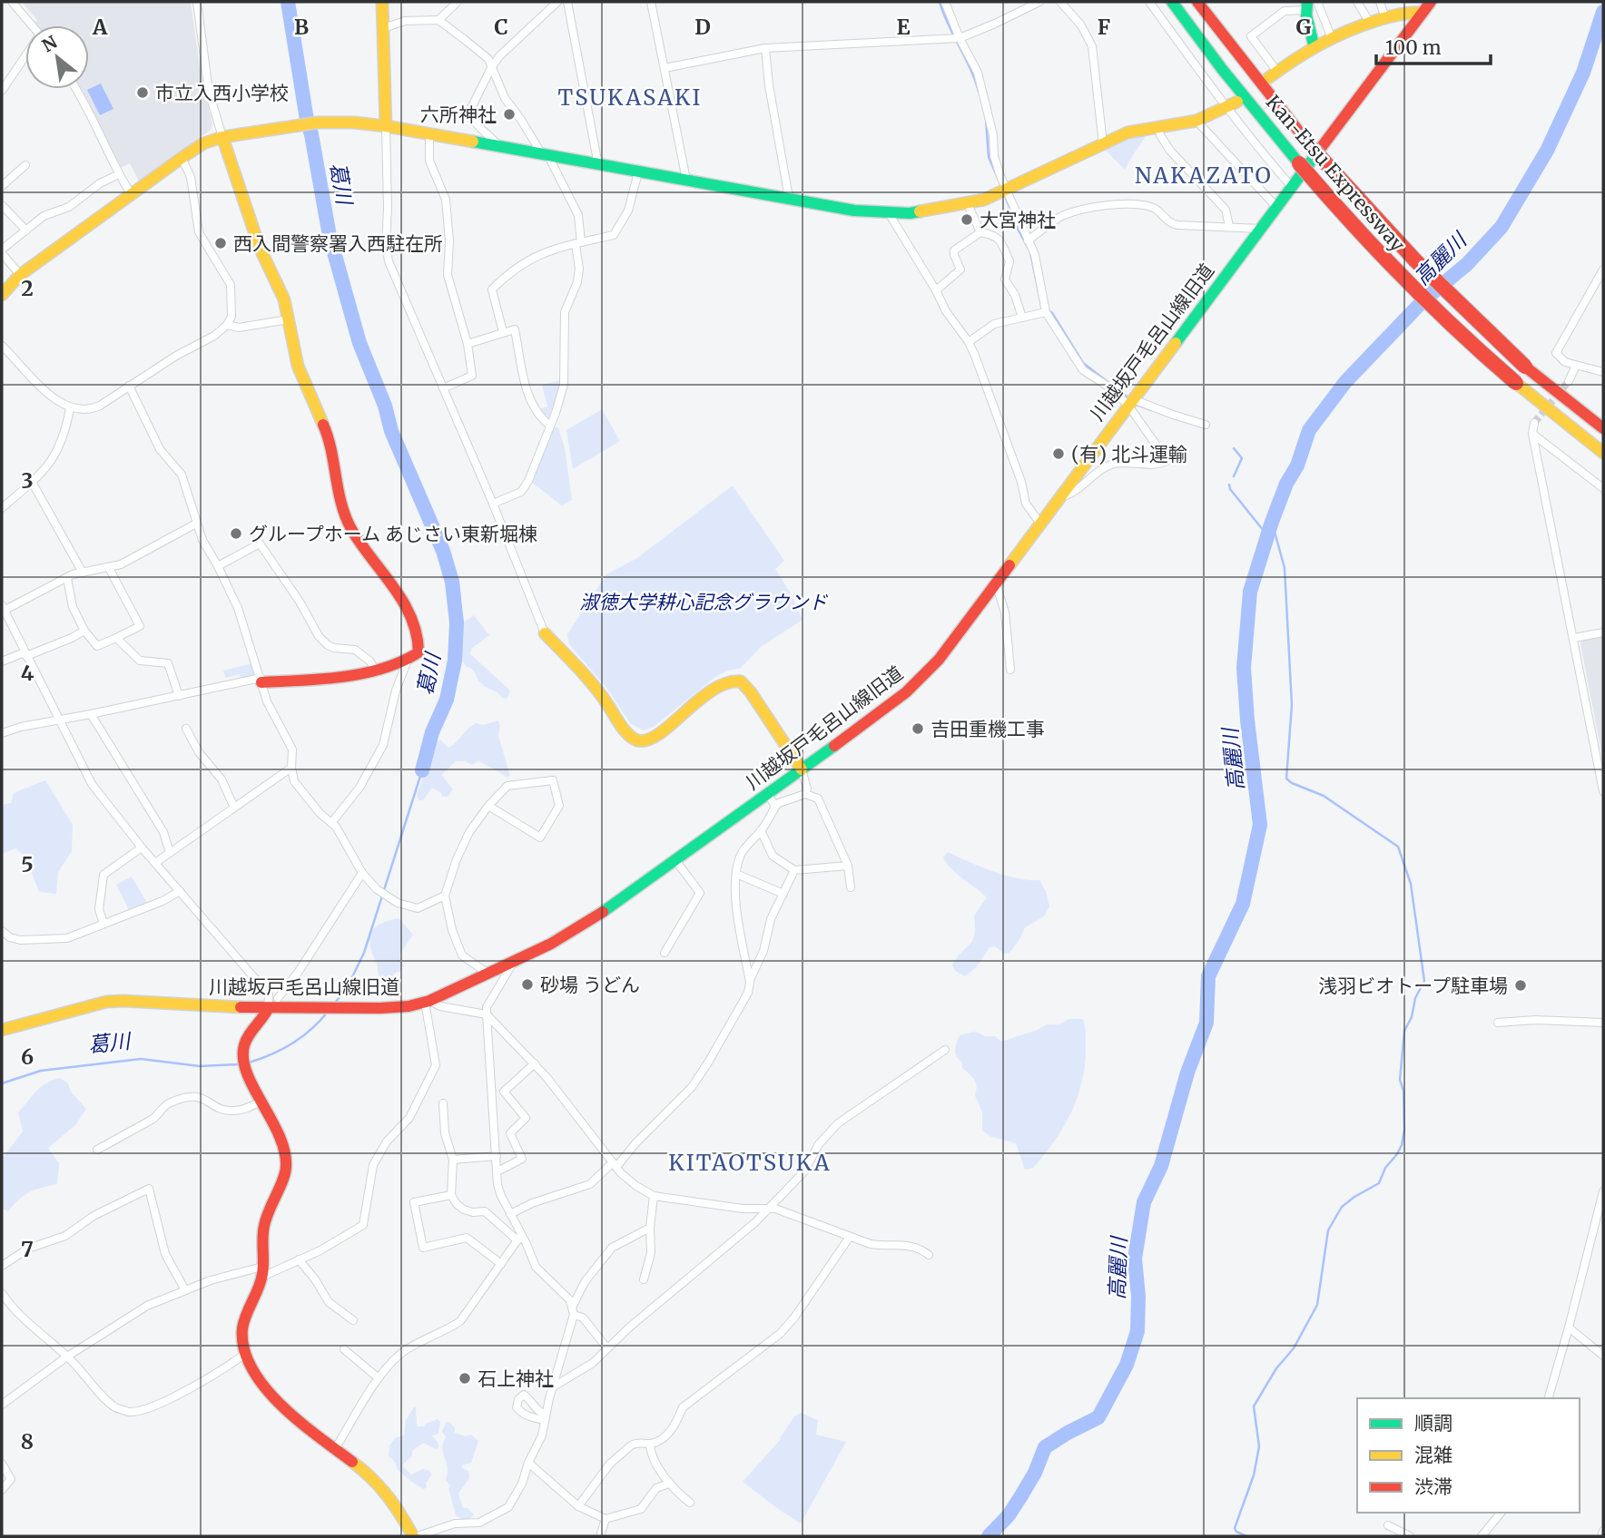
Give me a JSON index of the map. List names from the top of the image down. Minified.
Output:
{"streets":{"main road":["Kan-Etsu Expressway","川越坂戸毛呂山線旧道"]},"districts":["TSUKASAKI","NAKAZATO","KITAOTSUKA"],"water":["葛川","高麗川"],"parks":["淑徳大学耕心記念グラウンド"],"places":["市立入西小学校","六所神社","大宮神社","西入間警察署入西駐在所","(有) 北斗運輸","グループホーム あじさい東新堀棟","吉田重機工事","砂場 うどん","浅羽ビオトープ駐車場","石上神社"],"legend":["順調","混雑","渋滞"],"scale_bar":"100 m","north":"top left","grid":{"columns":["A","B","C","D","E","F","G"],"rows":["2","3","4","5","6","7","8"]}}
